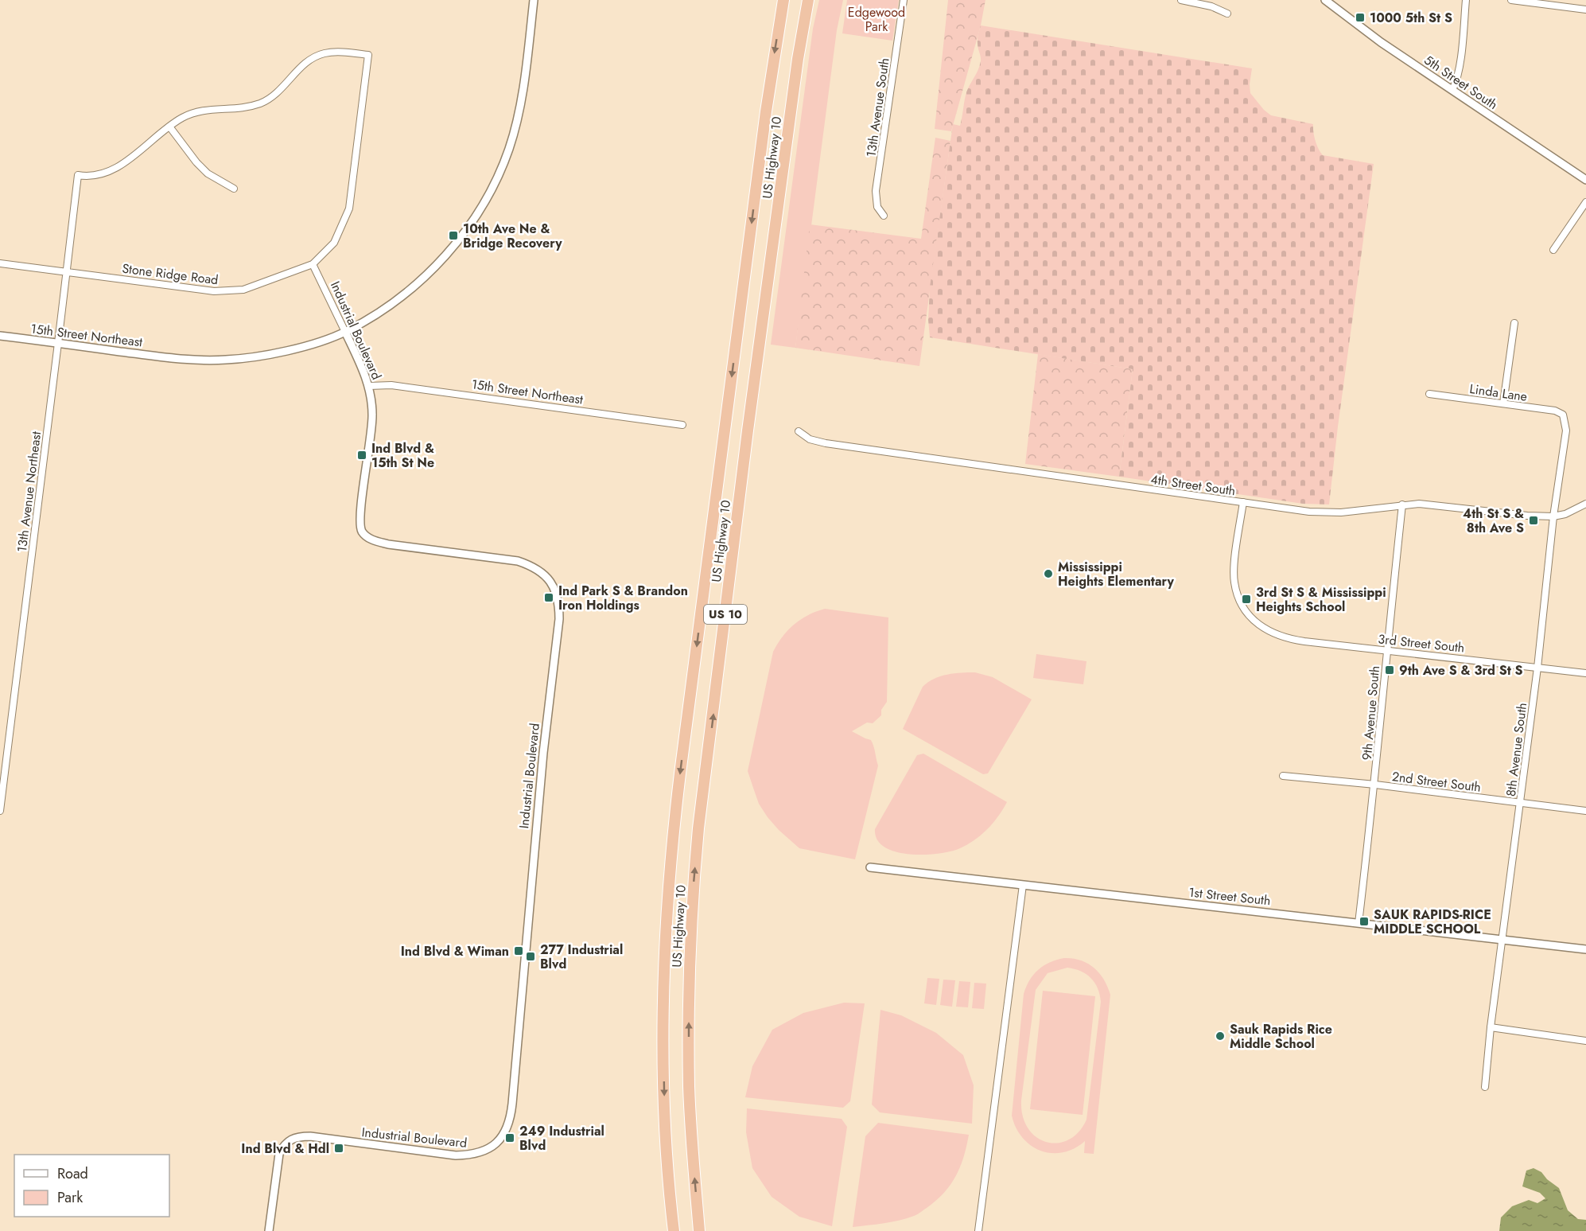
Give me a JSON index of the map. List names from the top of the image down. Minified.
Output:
{"streets":{"highway":["US Highway 10","US 10"],"street":["5th Street South","13th Avenue South","Stone Ridge Road","Industrial Boulevard","15th Street Northeast","Linda Lane","4th Street South","13th Avenue Northeast","3rd Street South","9th Avenue South","8th Avenue South","2nd Street South","1st Street South"]},"crossings":[["Stone Ridge Road","Industrial Boulevard"],["Stone Ridge Road","13th Avenue Northeast"],["Industrial Boulevard","15th Street Northeast"],["15th Street Northeast","13th Avenue Northeast"],["Linda Lane","8th Avenue South"],["4th Street South","3rd Street South"],["4th Street South","9th Avenue South"],["4th Street South","8th Avenue South"],["3rd Street South","9th Avenue South"],["3rd Street South","8th Avenue South"],["9th Avenue South","2nd Street South"],["9th Avenue South","1st Street South"],["8th Avenue South","2nd Street South"],["8th Avenue South","1st Street South"]],"parks":["Edgewood Park"],"places":{"transit":["1000 5th St S","10th Ave Ne & Bridge Recovery","Ind Blvd & 15th St Ne","4th St S & 8th Ave S","Ind Park S & Brandon Iron Holdings","3rd St S & Mississippi Heights School","9th Ave S & 3rd St S","SAUK RAPIDS-RICE MIDDLE SCHOOL","Ind Blvd & Wiman","277 Industrial Blvd","249 Industrial Blvd","Ind Blvd & Hdl"],"other":["Mississippi Heights Elementary","Sauk Rapids Rice Middle School"]},"legend":["Road","Park"]}
